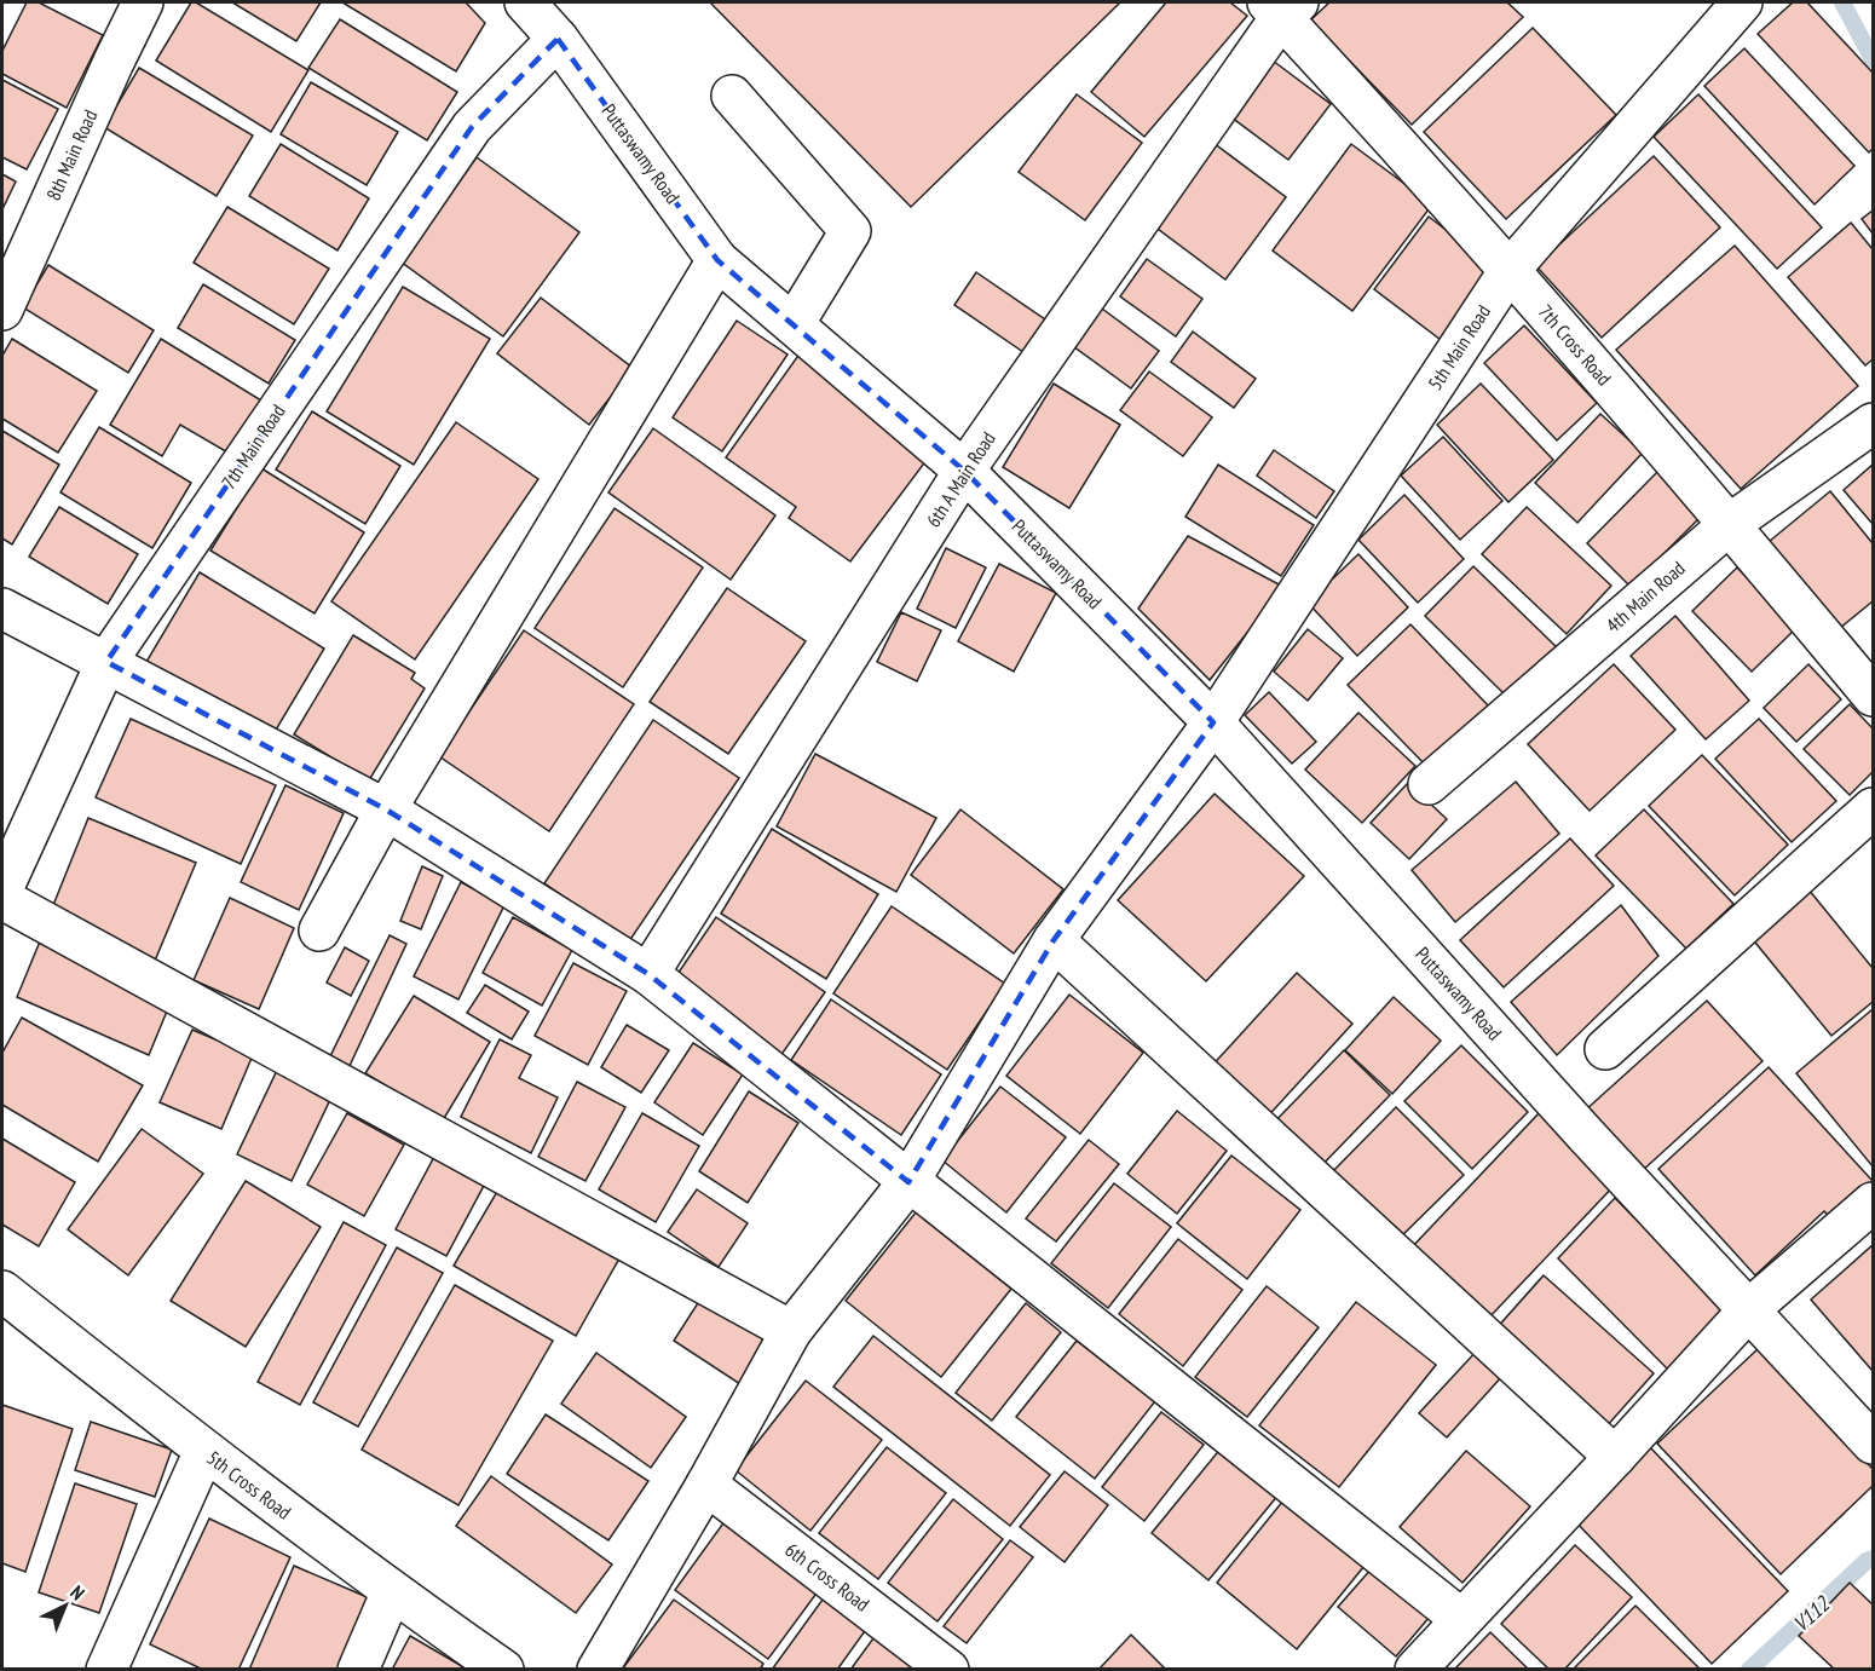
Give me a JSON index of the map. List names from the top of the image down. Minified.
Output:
{"streets":{"street":["Puttaswamy Road","8th Main Road","7th Cross Road","5th Main Road","7th Main Road","6th A Main Road","4th Main Road","5th Cross Road","6th Cross Road"]},"crossings":[["Puttaswamy Road","5th Main Road"],["Puttaswamy Road","7th Main Road"],["Puttaswamy Road","6th A Main Road"],["7th Cross Road","5th Main Road"],["7th Cross Road","6th A Main Road"],["7th Cross Road","4th Main Road"],["5th Main Road","6th Cross Road"]],"water":["V112"],"north":"top right"}
